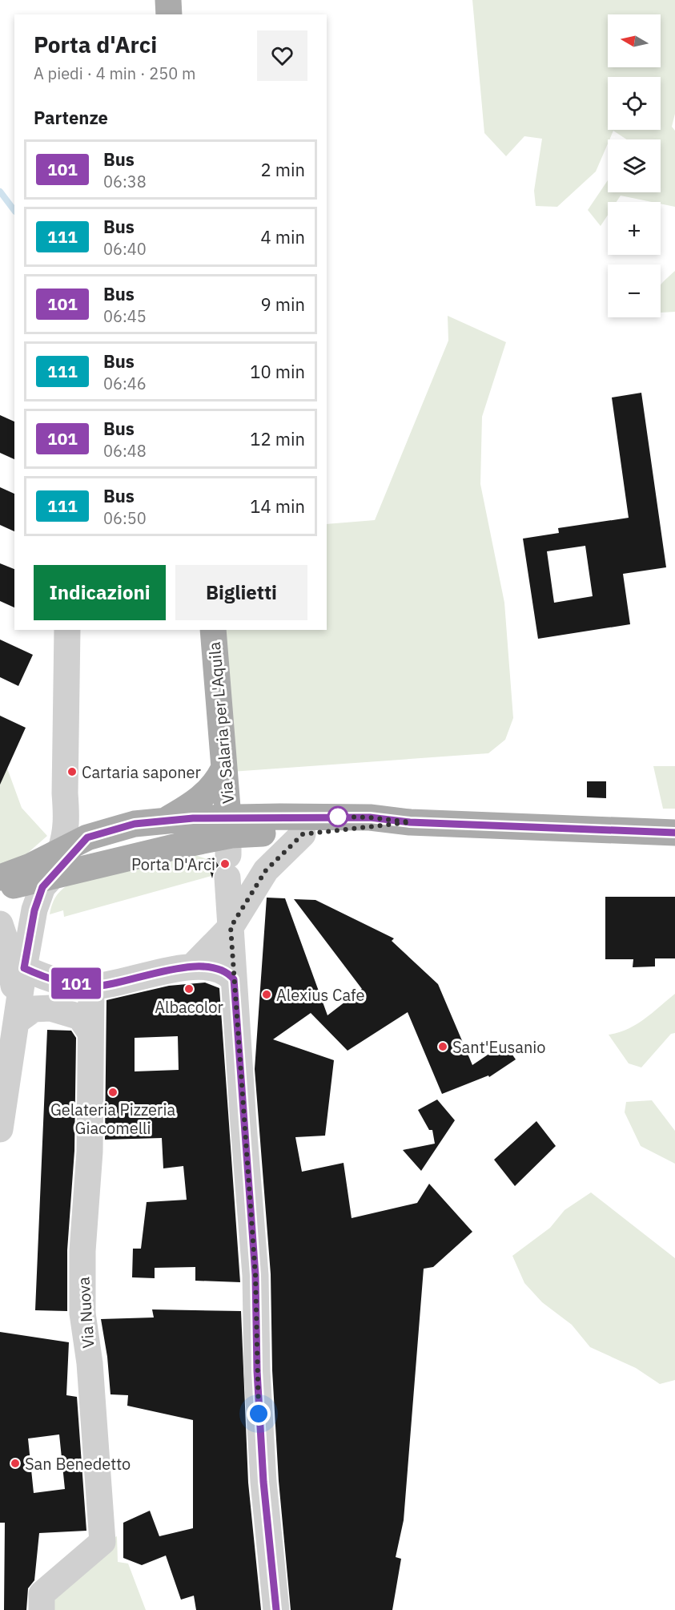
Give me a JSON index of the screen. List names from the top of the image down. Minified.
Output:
{"streets":{"main road":["Via Salaria per L'Aquila"],"street":["Via Nuova"]},"places":["Cartaria saponer","Porta D'Arci","Albacolor","Alexius Cafe","Sant'Eusanio","Gelateria Pizzeria Giacomelli","San Benedetto"],"lines":["bus line 101"],"north":"left","page":{"on_map":"101","map_buttons":["+","−"],"heading":[["Porta d'Arci","A piedi · 4 min · 250 m"],"Partenze"],"list":[{"mark":"101","name":"Bus","note":"06:38","value":"2 min"},{"mark":"111","name":"Bus","note":"06:40","value":"4 min"},{"mark":"101","name":"Bus","note":"06:45","value":"9 min"},{"mark":"111","name":"Bus","note":"06:46","value":"10 min"},{"mark":"101","name":"Bus","note":"06:48","value":"12 min"},{"mark":"111","name":"Bus","note":"06:50","value":"14 min"}],"buttons":["Indicazioni","Biglietti"]}}
